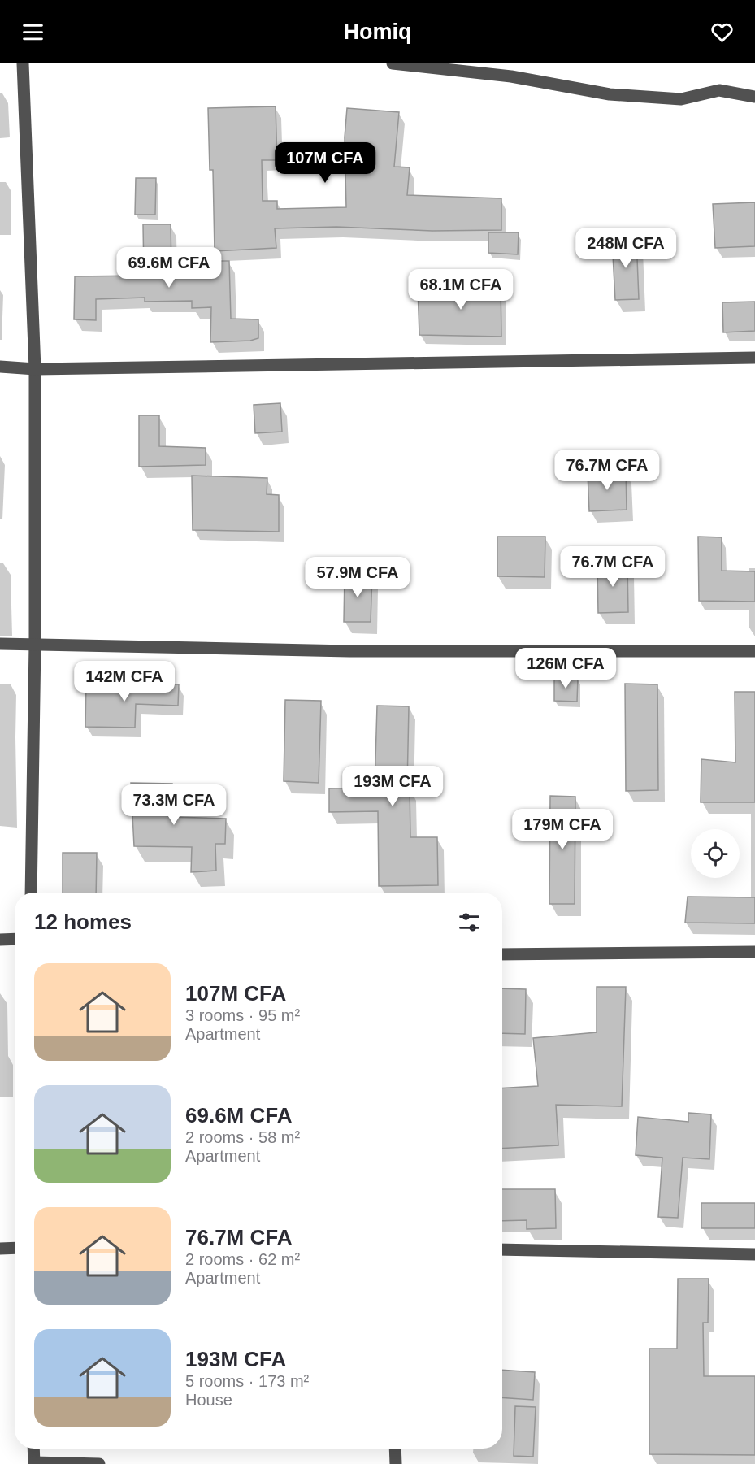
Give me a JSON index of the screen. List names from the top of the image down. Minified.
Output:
{"page":{"header":"Homiq","price":["107M CFA","248M CFA","69.6M CFA","68.1M CFA","76.7M CFA","76.7M CFA","57.9M CFA","126M CFA","142M CFA","193M CFA","73.3M CFA","179M CFA"],"heading":"12 homes","list":[{"name":"107M CFA","note":"3 rooms · 95 m² · Apartment"},{"name":"69.6M CFA","note":"2 rooms · 58 m² · Apartment"},{"name":"76.7M CFA","note":"2 rooms · 62 m² · Apartment"},{"name":"193M CFA","note":"5 rooms · 173 m² · House"}]}}
